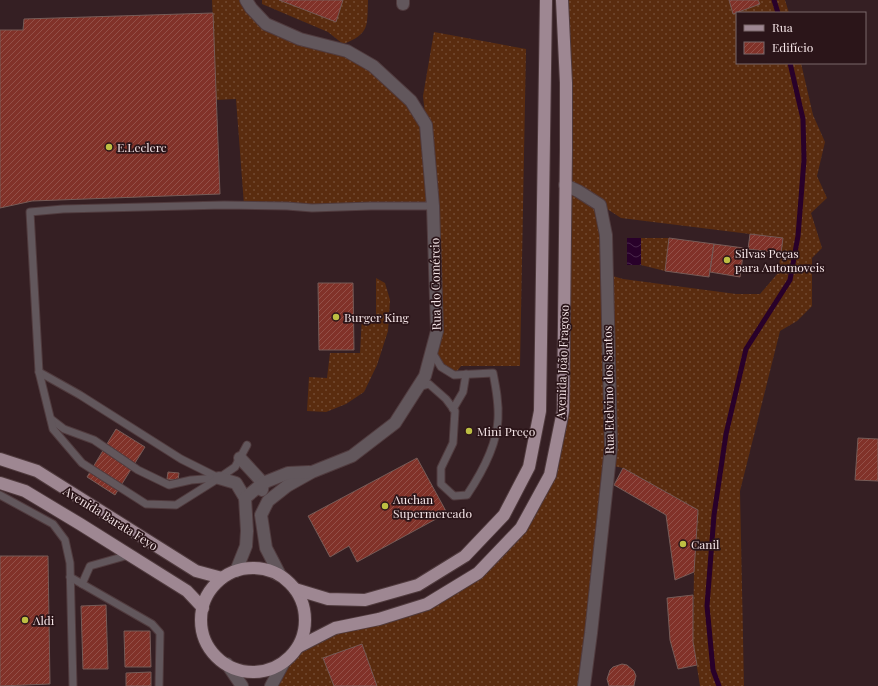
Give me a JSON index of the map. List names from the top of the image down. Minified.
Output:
{"streets":{"main road":["Avenida João Fragoso","Avenida Barata Feyo"],"street":["Rua do Comércio","Rua Etelvino dos Santos"]},"crossings":[["Avenida João Fragoso","Rua Etelvino dos Santos"],["Avenida João Fragoso","Avenida Barata Feyo"]],"places":["E.Leclerc","Silvas Peças para Automoveis","Burger King","Mini Preço","Auchan Supermercado","Canil","Aldi"],"legend":["Rua","Edifício"]}
